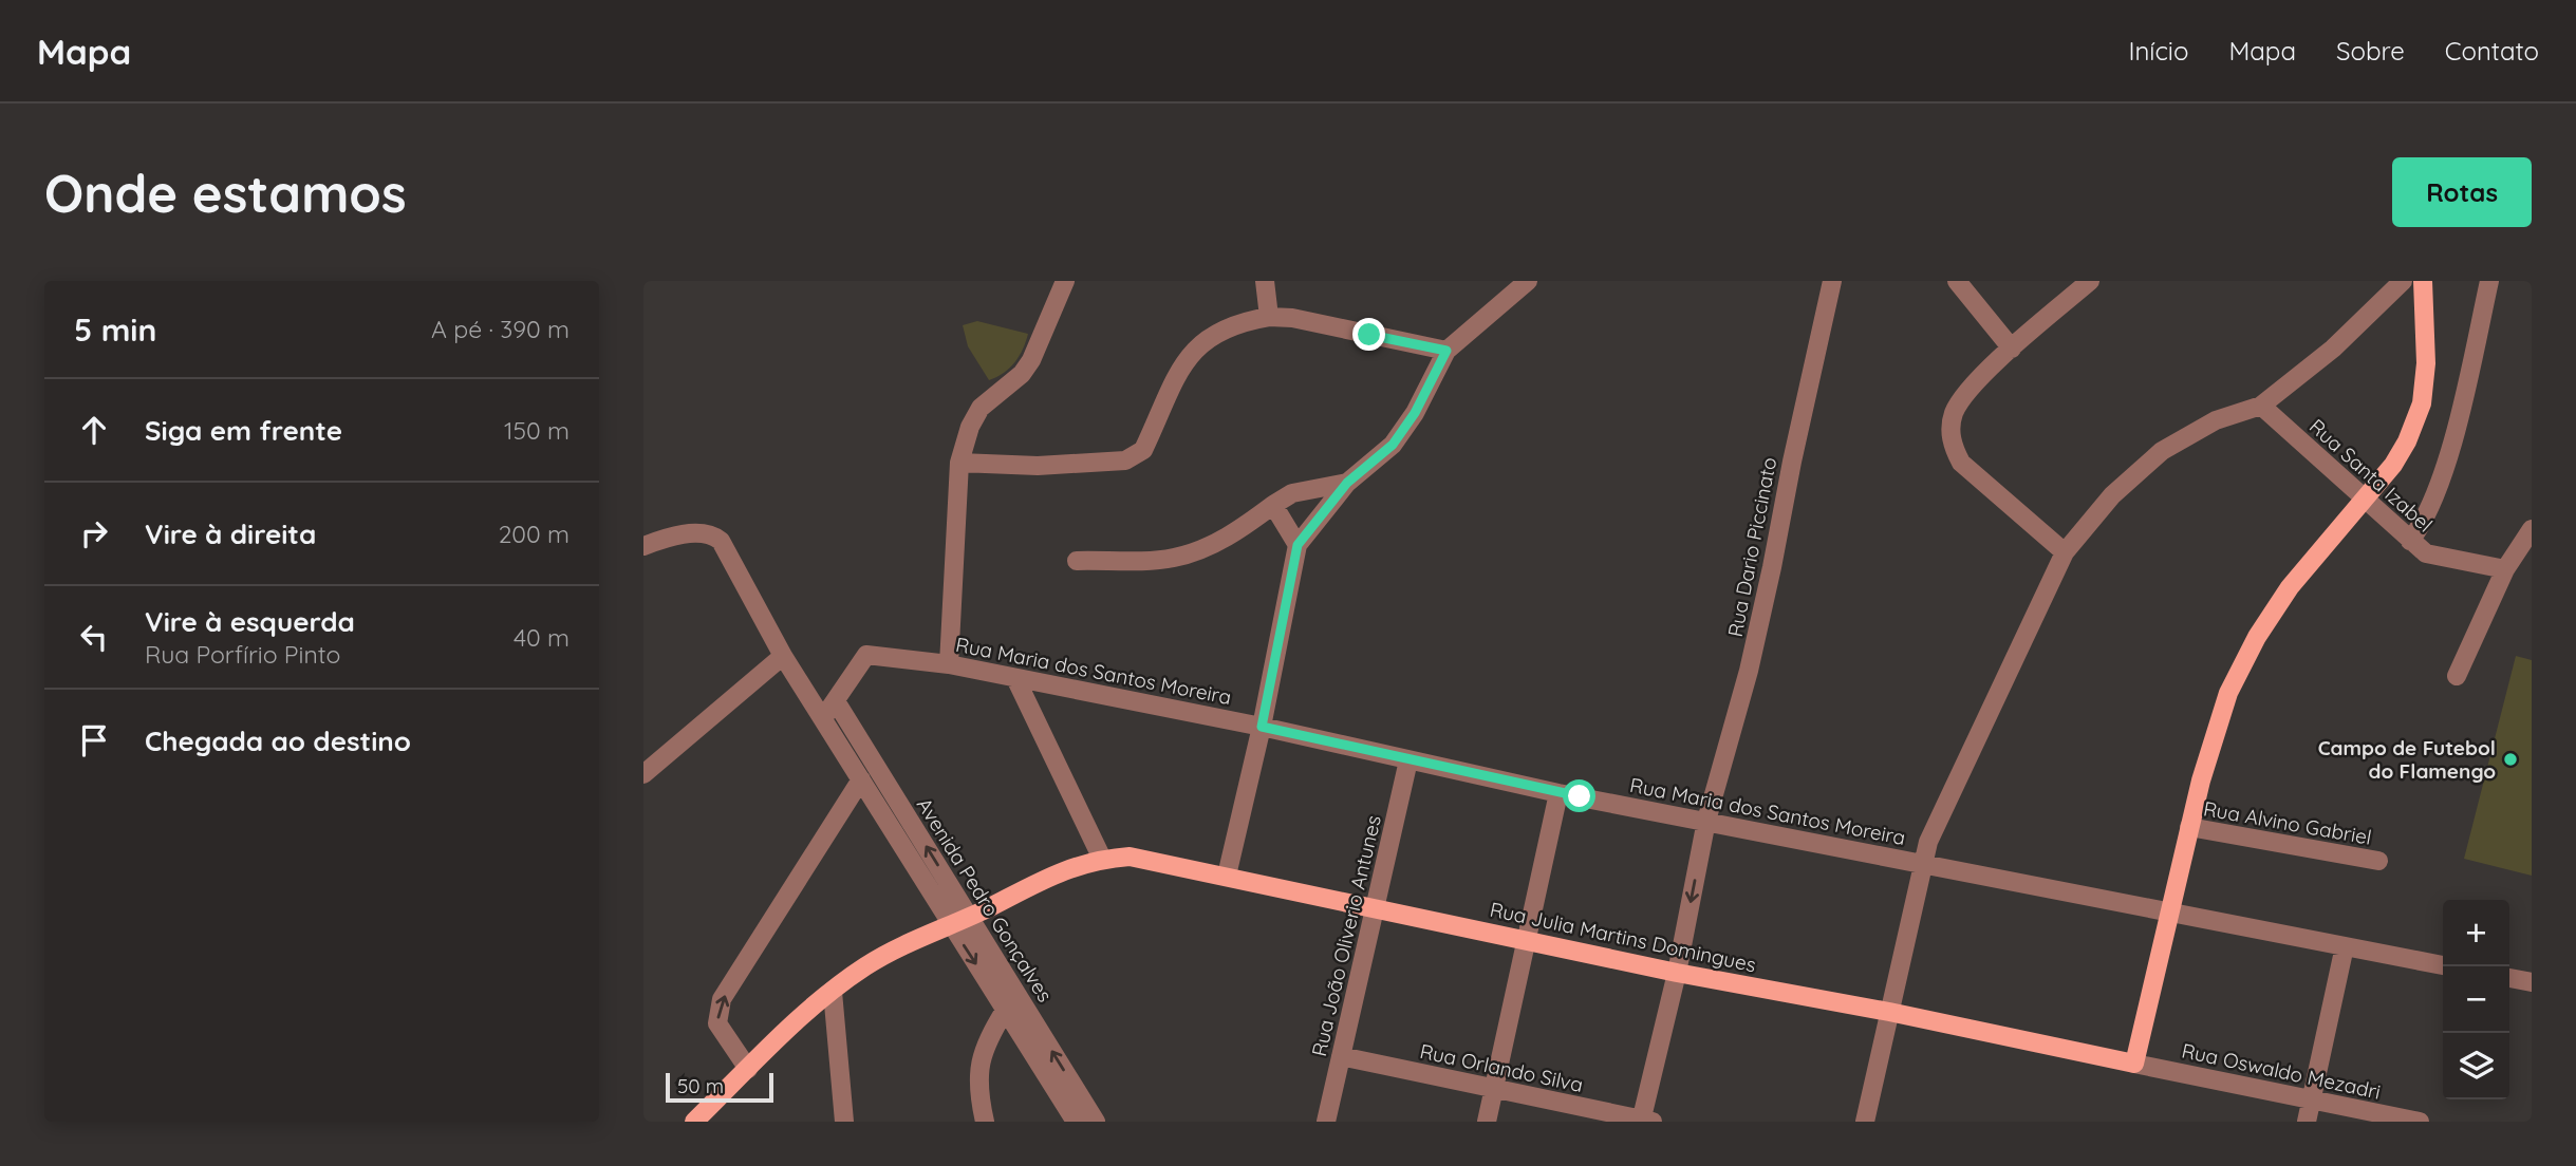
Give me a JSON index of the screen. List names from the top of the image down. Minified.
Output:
{"streets":{"main road":["Rua Julia Martins Domingues"],"street":["Rua Santa Izabel","Rua Dario Piccinato","Rua Maria dos Santos Moreira","Rua Alvino Gabriel","Avenida Pedro Gonçalves","Rua João Oliverio Antunes","Rua Orlando Silva","Rua Oswaldo Mezadri"]},"crossings":[["Rua Dario Piccinato","Rua Maria dos Santos Moreira"],["Rua Dario Piccinato","Rua Julia Martins Domingues"],["Rua Dario Piccinato","Rua Orlando Silva"],["Rua Maria dos Santos Moreira","Avenida Pedro Gonçalves"],["Rua Maria dos Santos Moreira","Rua João Oliverio Antunes"],["Avenida Pedro Gonçalves","Rua Julia Martins Domingues"],["Rua João Oliverio Antunes","Rua Julia Martins Domingues"],["Rua João Oliverio Antunes","Rua Orlando Silva"],["Rua Julia Martins Domingues","Rua Oswaldo Mezadri"]],"places":["Campo de Futebol do Flamengo"],"scale_bar":"50 m","page":{"header":"Mapa","nav":["Início","Mapa","Sobre","Contato"],"buttons":"Rotas","title":"Onde estamos","heading":["5 min","A pé · 390 m"],"list":[["Siga em frente","150 m"],["Vire à direita","200 m"],["Vire à esquerda","Rua Porfírio Pinto","40 m"],"Chegada ao destino"],"map_buttons":["+","−"],"scale":"50 m"}}
